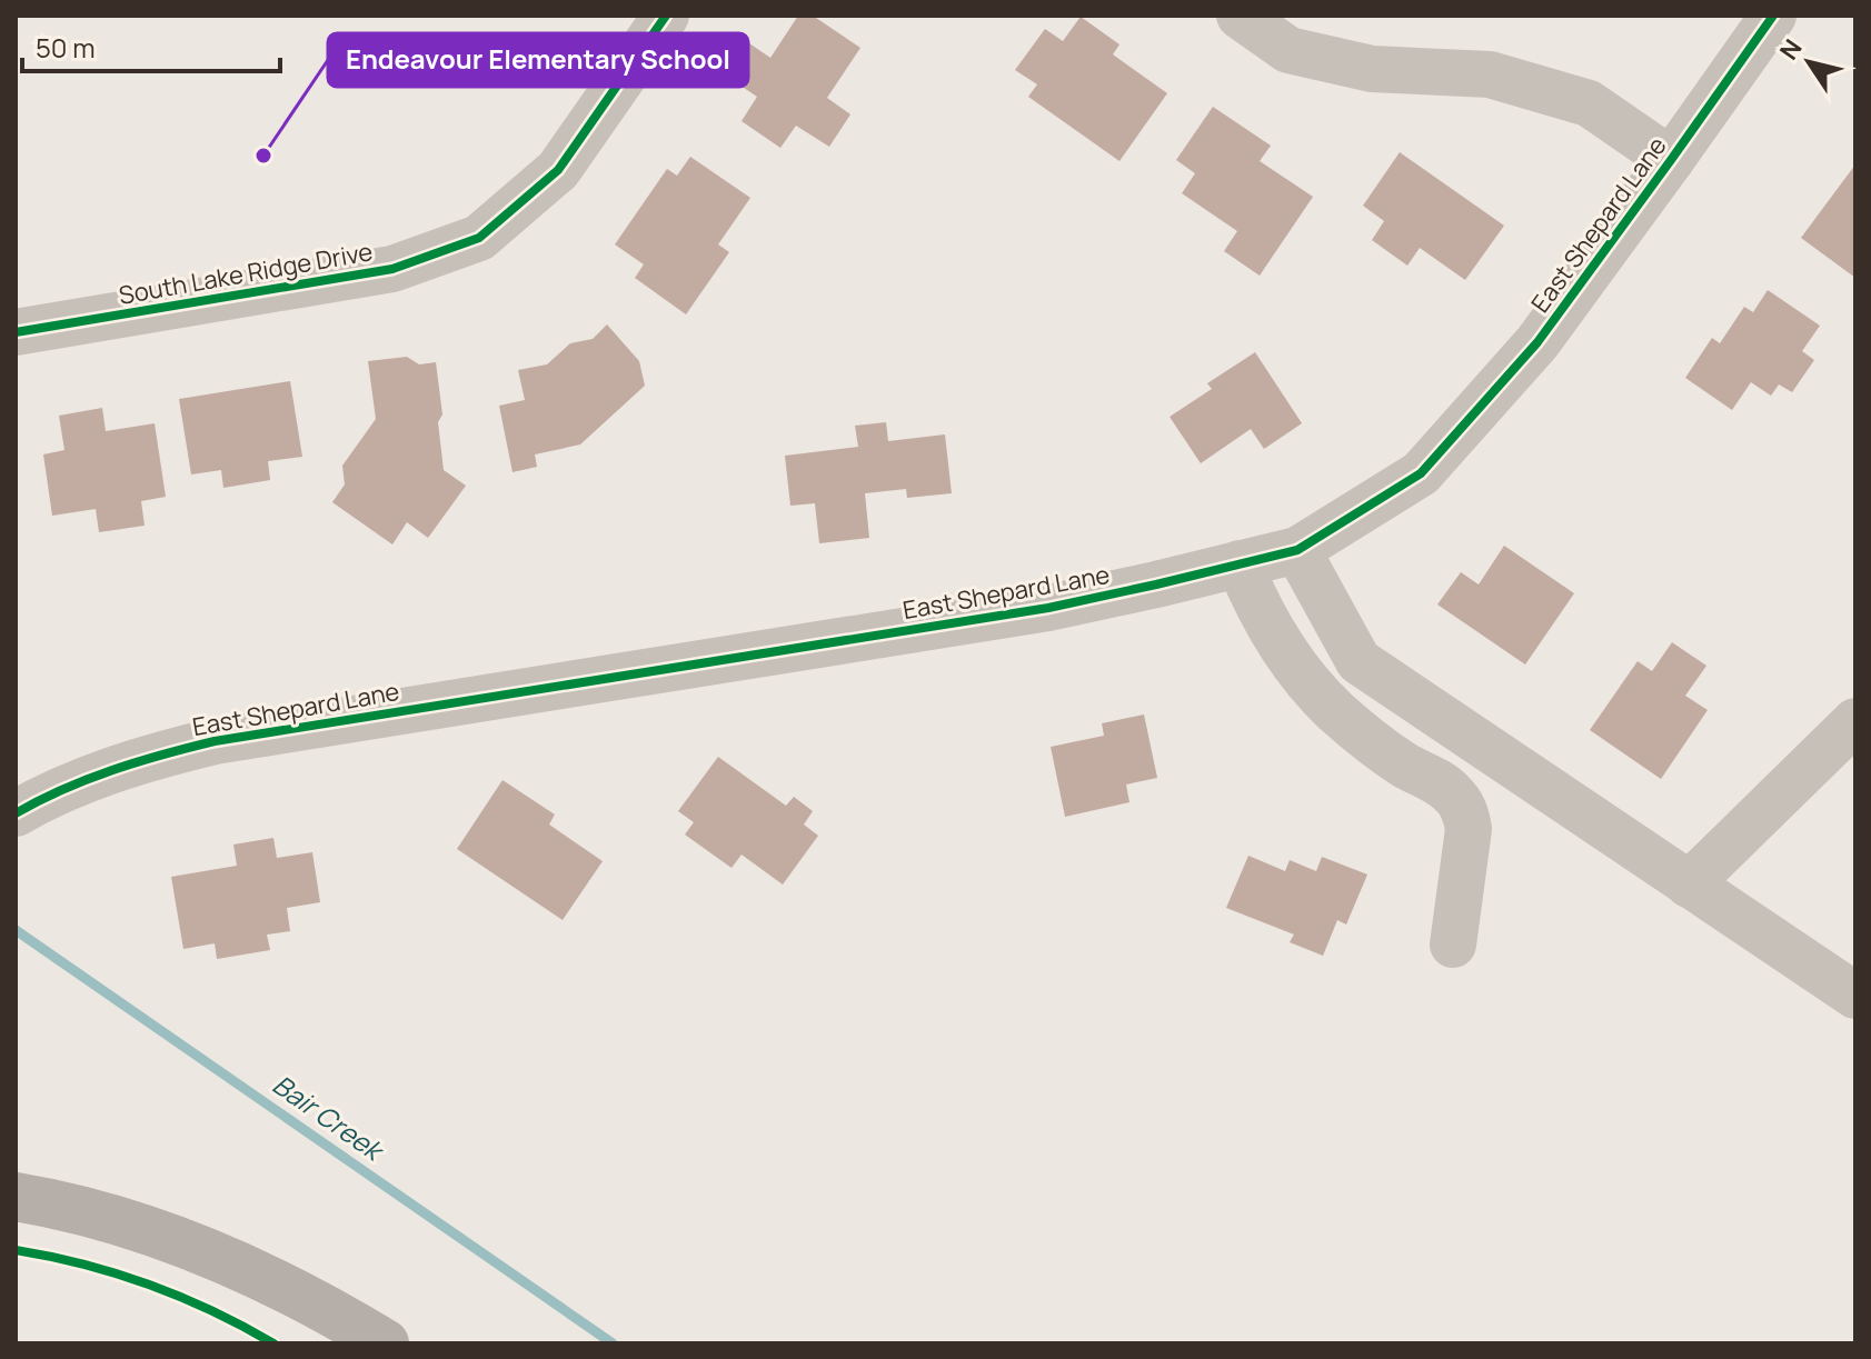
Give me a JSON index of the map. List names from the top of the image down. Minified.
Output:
{"streets":{"street":["East Shepard Lane","South Lake Ridge Drive"]},"water":["Bair Creek"],"places":["Endeavour Elementary School"],"scale_bar":"50 m","north":"top left"}
